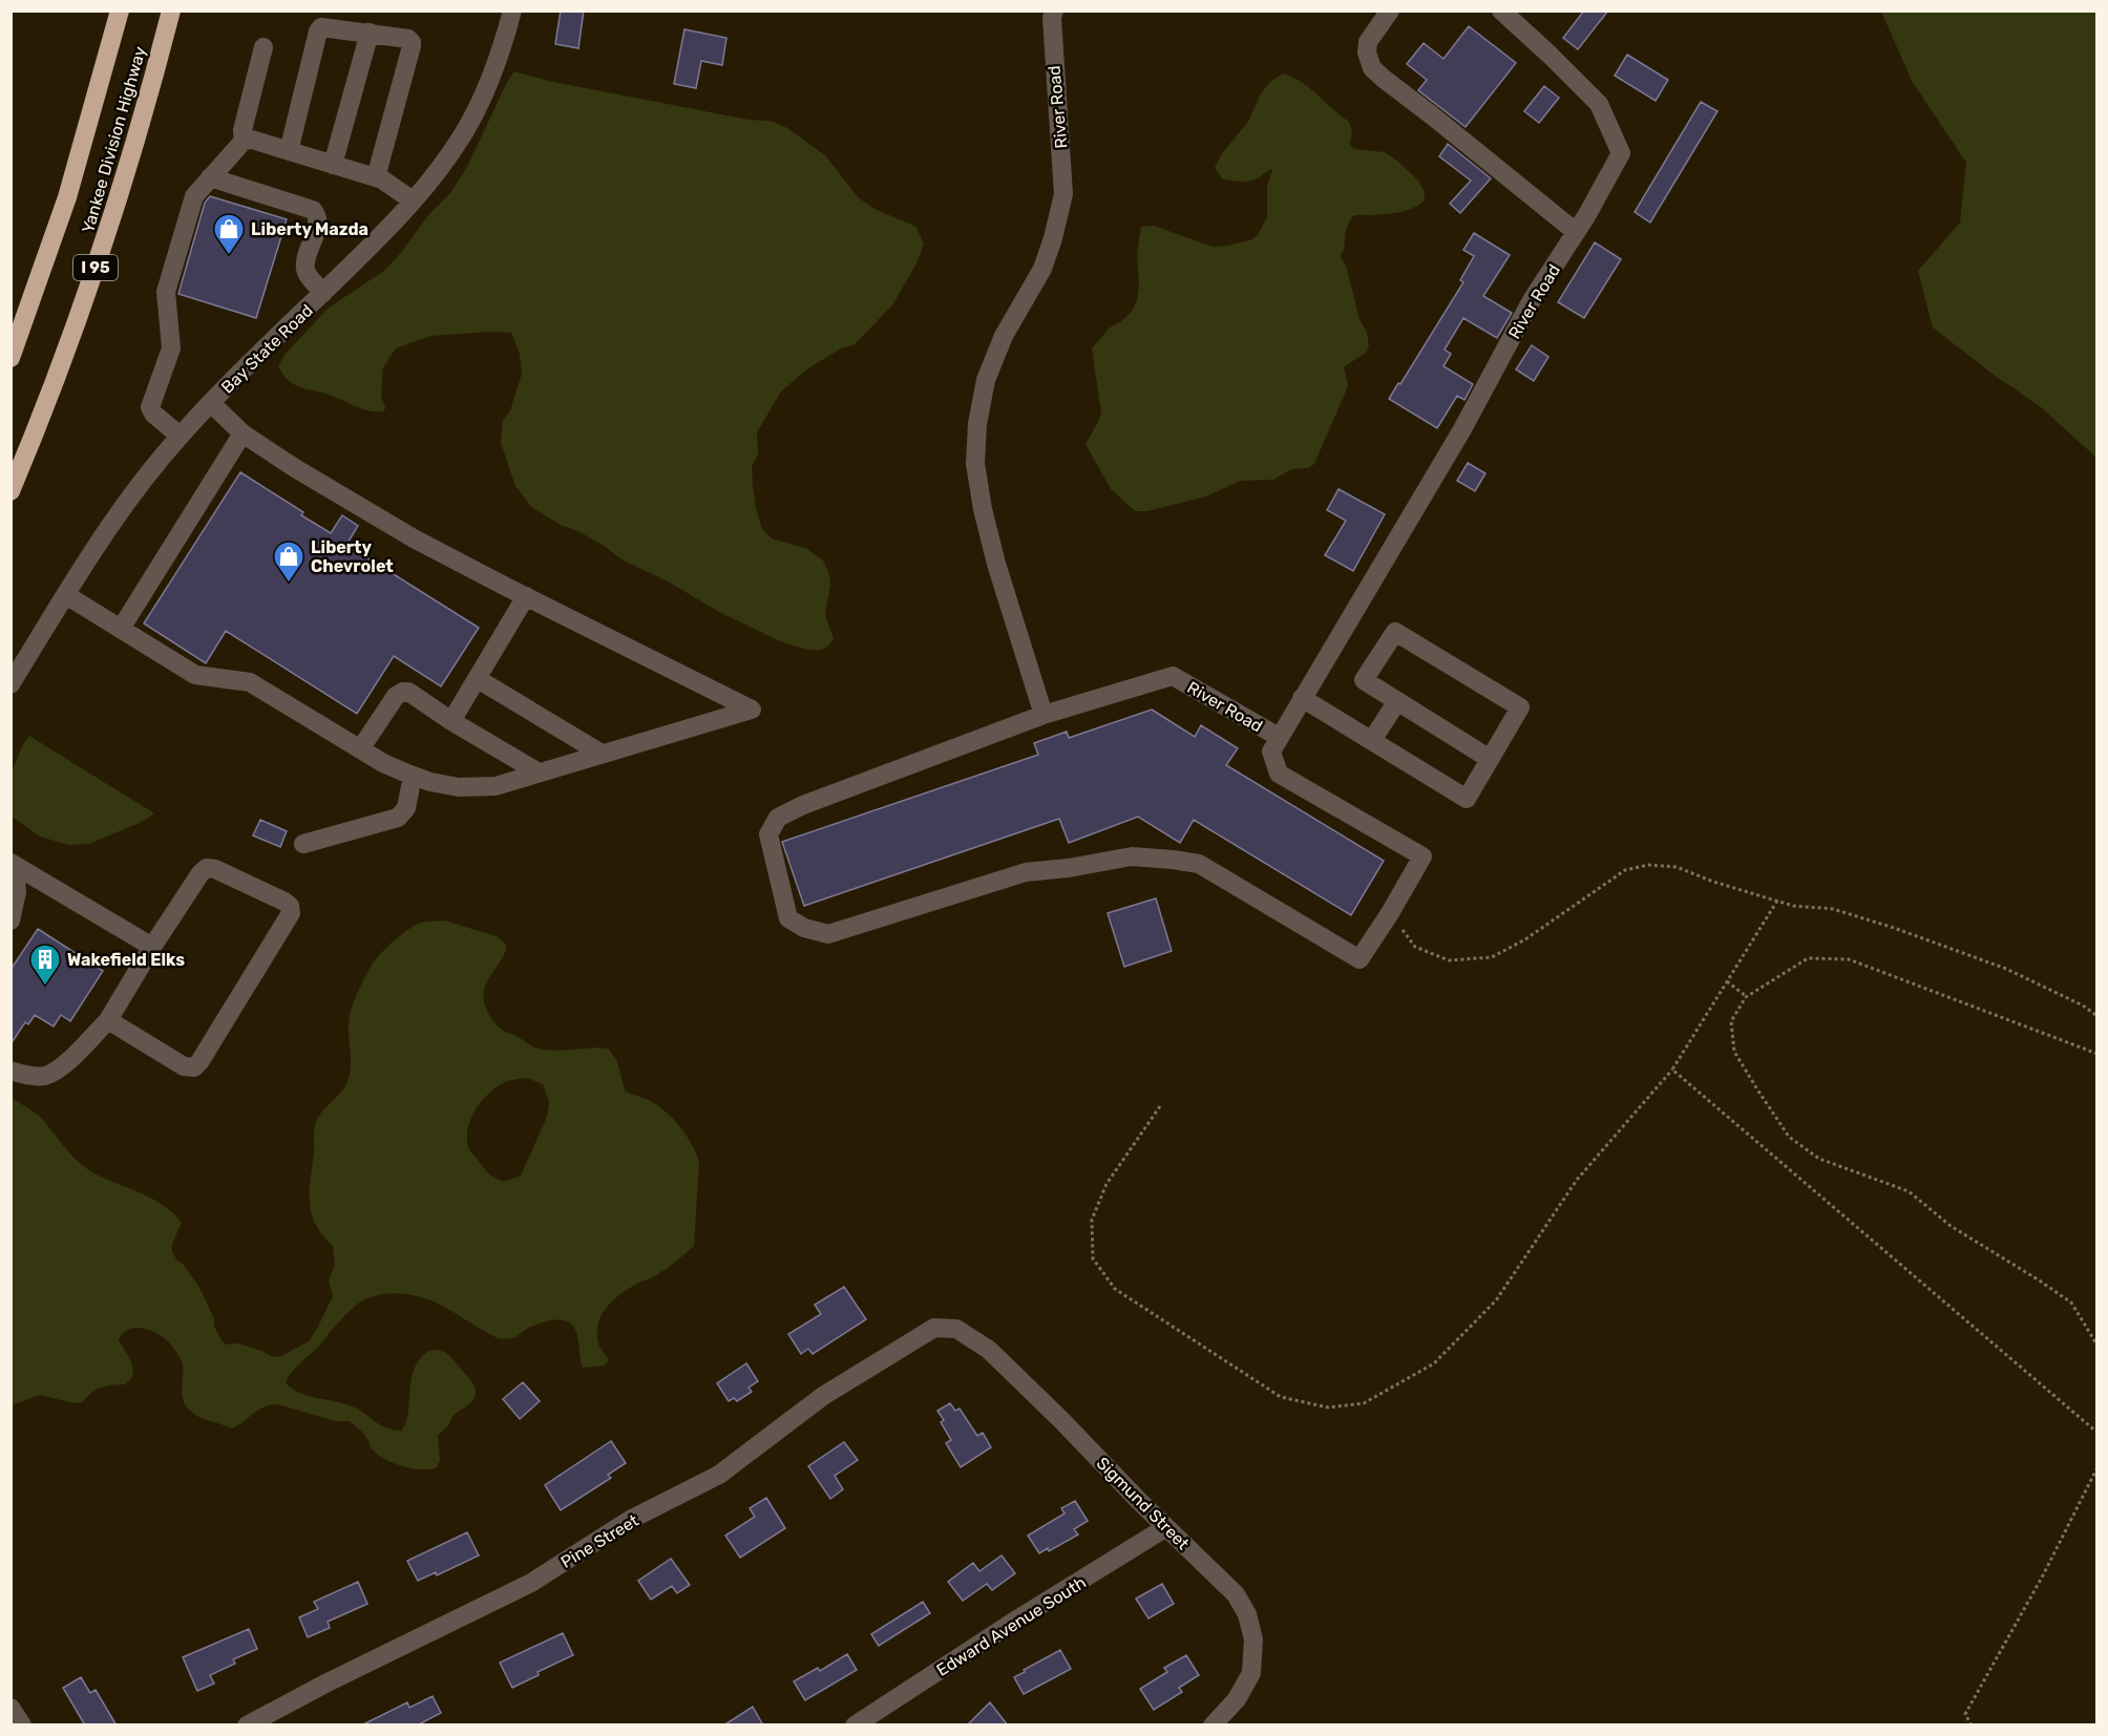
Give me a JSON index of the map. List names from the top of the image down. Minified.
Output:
{"streets":{"highway":["Yankee Division Highway","I 95"],"street":["River Road","Bay State Road","Sigmund Street","Pine Street","Edward Avenue South"]},"crossings":[["Sigmund Street","Pine Street"],["Sigmund Street","Edward Avenue South"]],"places":{"shop":["Liberty Mazda","Liberty Chevrolet"],"building":["Wakefield Elks"]}}
